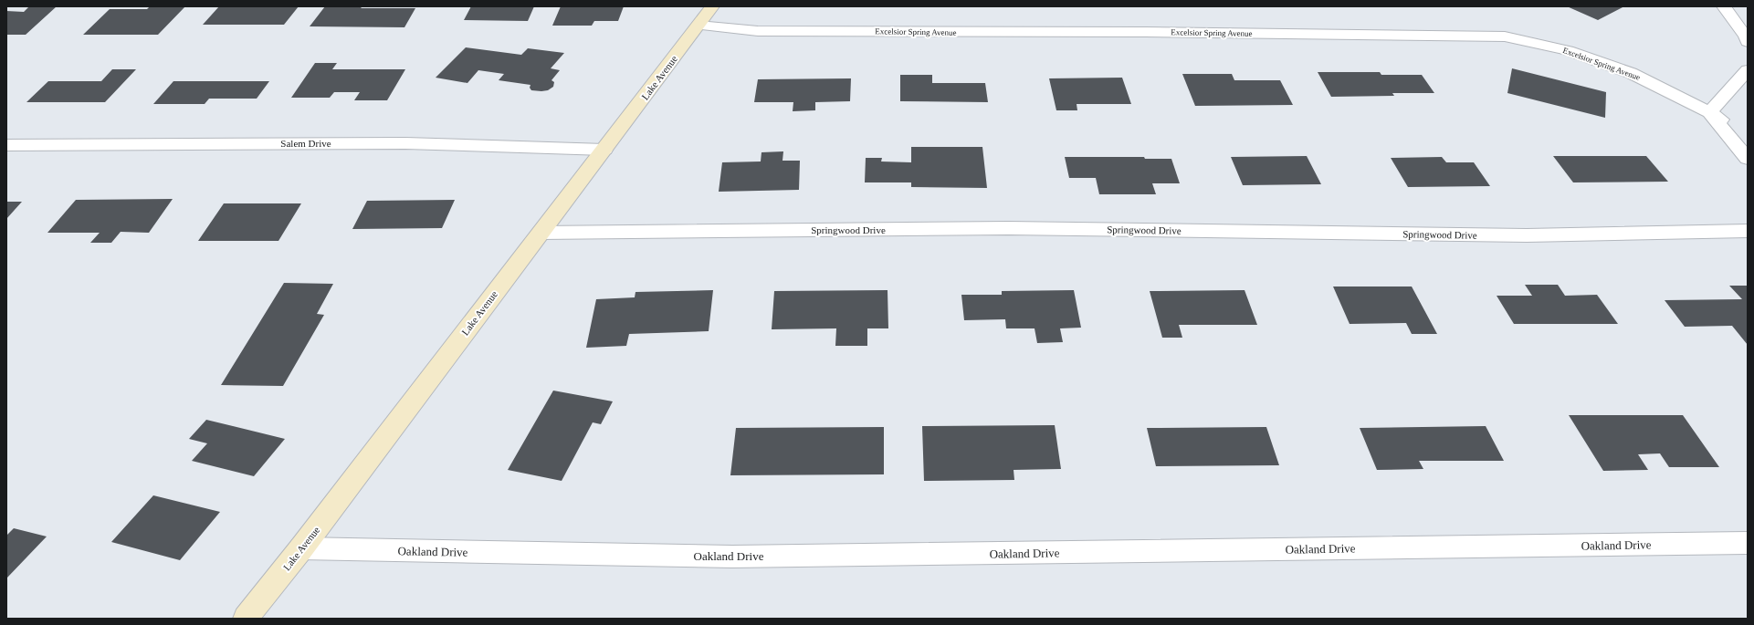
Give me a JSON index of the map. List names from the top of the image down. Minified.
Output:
{"streets":{"main road":["Lake Avenue"],"street":["Excelsior Spring Avenue","Salem Drive","Springwood Drive","Oakland Drive"]},"crossings":[["Excelsior Spring Avenue","Lake Avenue"],["Lake Avenue","Salem Drive"],["Lake Avenue","Springwood Drive"],["Lake Avenue","Oakland Drive"]]}
